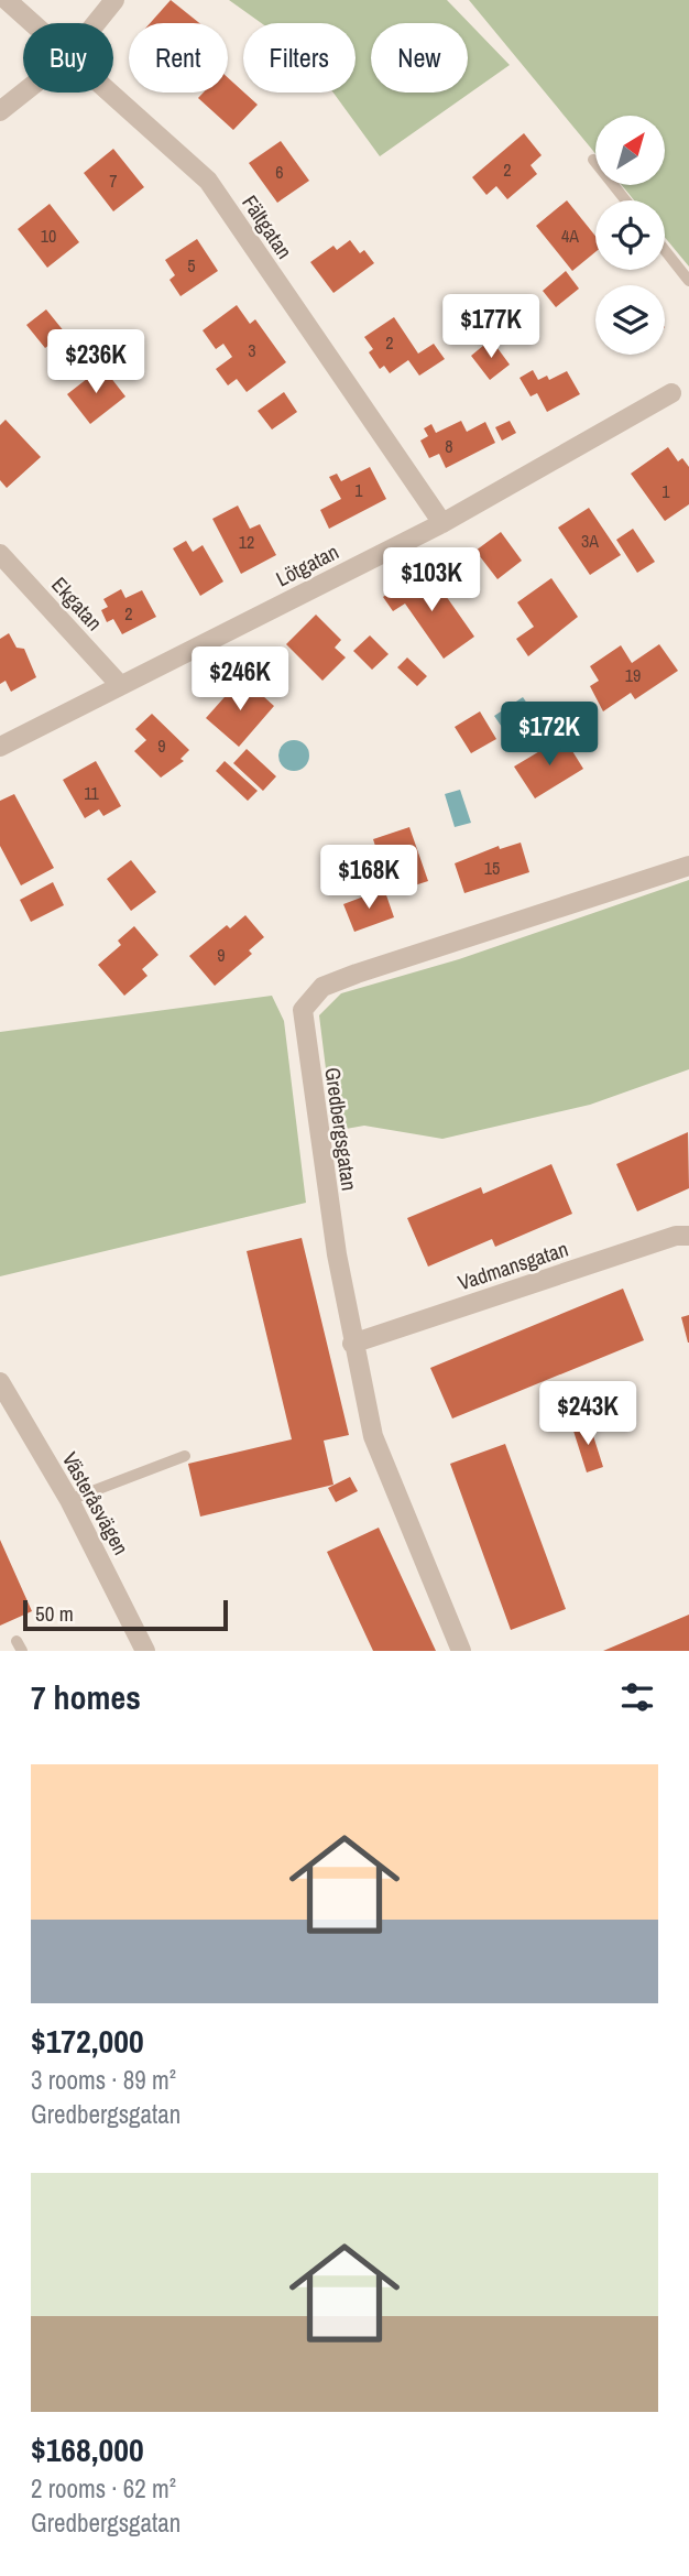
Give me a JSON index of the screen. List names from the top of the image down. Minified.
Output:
{"streets":{"street":["Fältgatan","Lötgatan","Ekgatan","Gredbergsgatan","Vadmansgatan","Västeråsvägen"]},"crossings":[["Fältgatan","Lötgatan"],["Lötgatan","Ekgatan"],["Gredbergsgatan","Vadmansgatan"]],"house_numbers":["2","6","7","10","4A","5","2","3","8","1","1","3A","12","2","19","9","11","15","9"],"scale_bar":"50 m","north":"top right","page":{"chip":["Buy","Rent","Filters","New"],"price":["$177K","$236K","$103K","$246K","$172K","$168K","$243K"],"scale":"50 m","heading":"7 homes","list":[{"name":"$172,000","note":"3 rooms · 89 m² · Gredbergsgatan"},{"name":"$168,000","note":"2 rooms · 62 m² · Gredbergsgatan"}]}}
